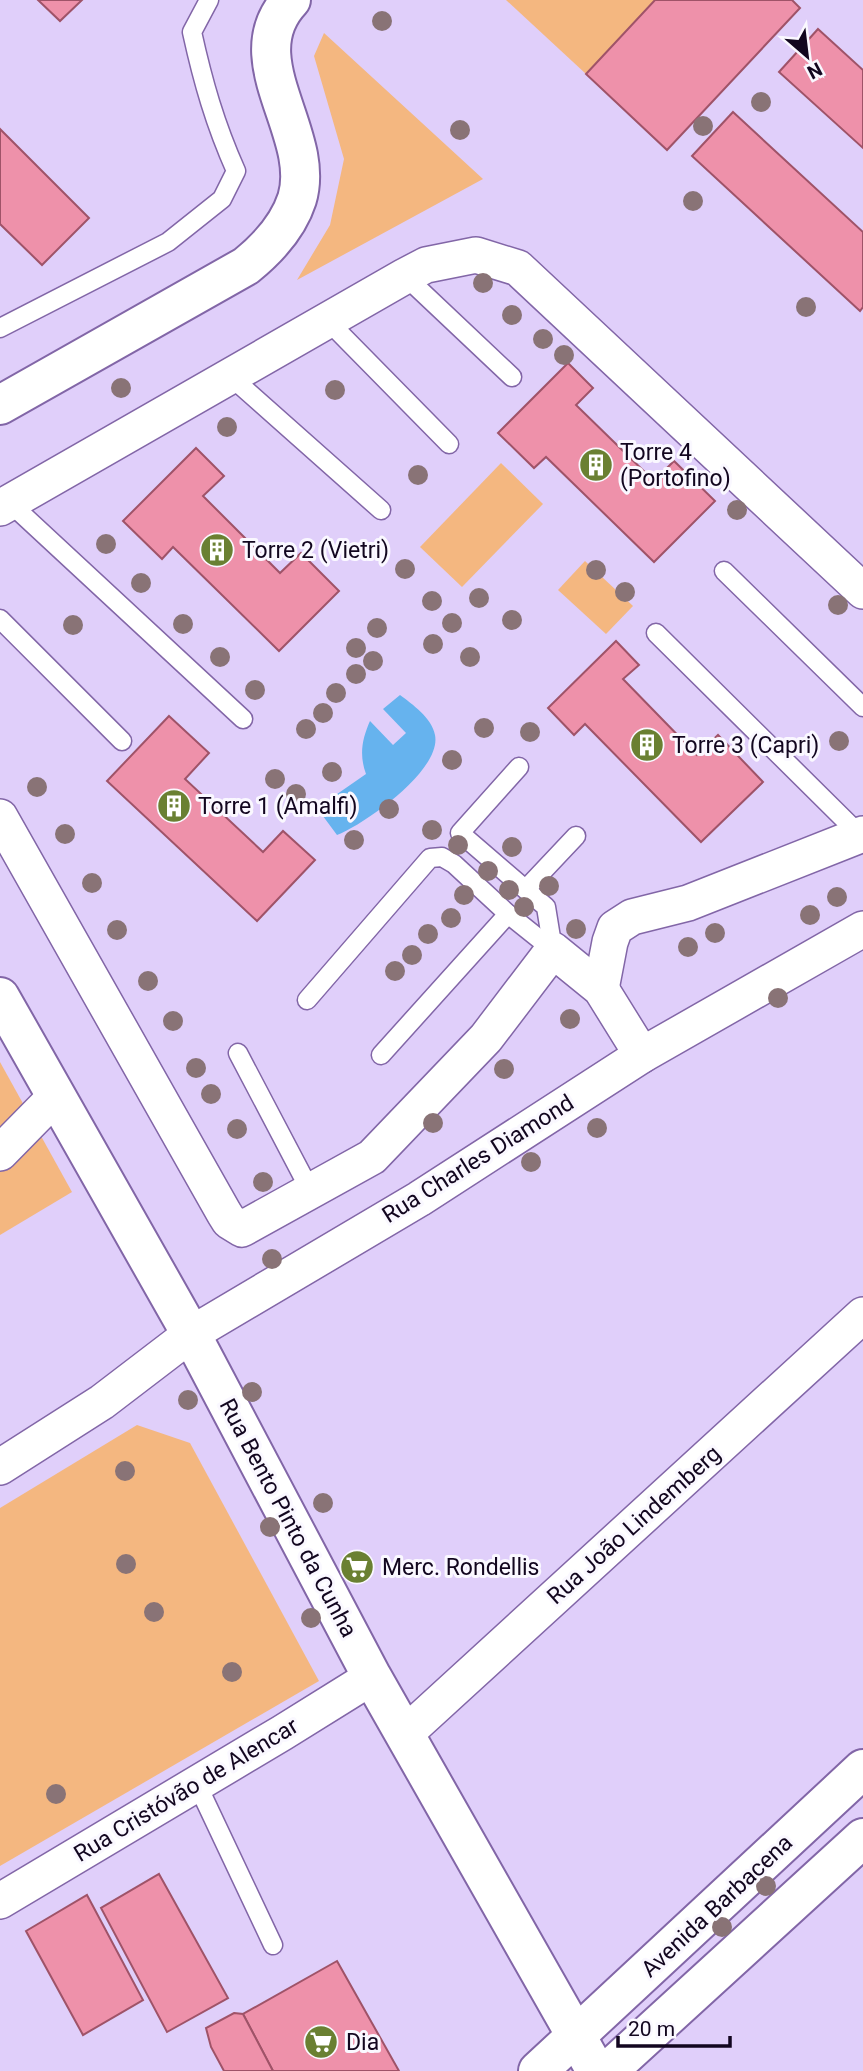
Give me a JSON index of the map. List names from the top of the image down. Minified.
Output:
{"streets":{"street":["Rua Charles Diamond","Rua Bento Pinto da Cunha","Rua João Lindemberg","Rua Cristóvão de Alencar","Avenida Barbacena"]},"crossings":[["Rua Charles Diamond","Rua Bento Pinto da Cunha"],["Rua Bento Pinto da Cunha","Rua João Lindemberg"],["Rua Bento Pinto da Cunha","Rua Cristóvão de Alencar"],["Rua Bento Pinto da Cunha","Avenida Barbacena"]],"places":{"building":["Torre 4 (Portofino)","Torre 2 (Vietri)","Torre 3 (Capri)","Torre 1 (Amalfi)"],"supermarket":["Merc. Rondellis","Dia"]},"scale_bar":"20 m","north":"bottom right"}
